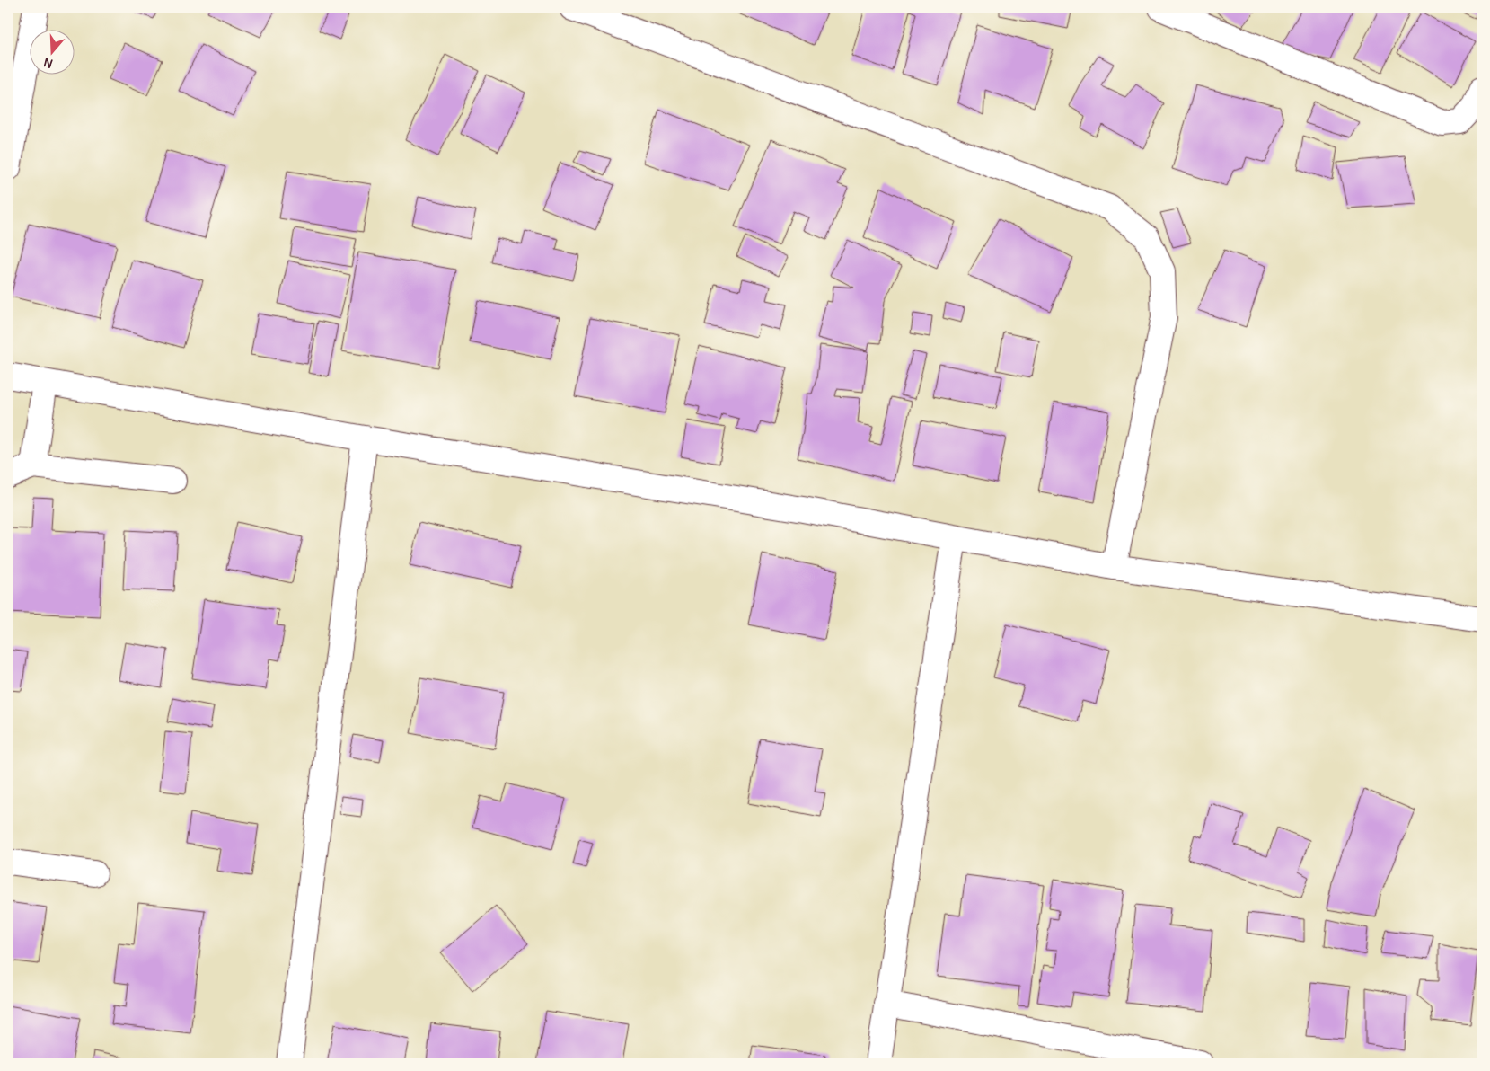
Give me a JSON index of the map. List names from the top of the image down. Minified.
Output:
{"north":"bottom"}
